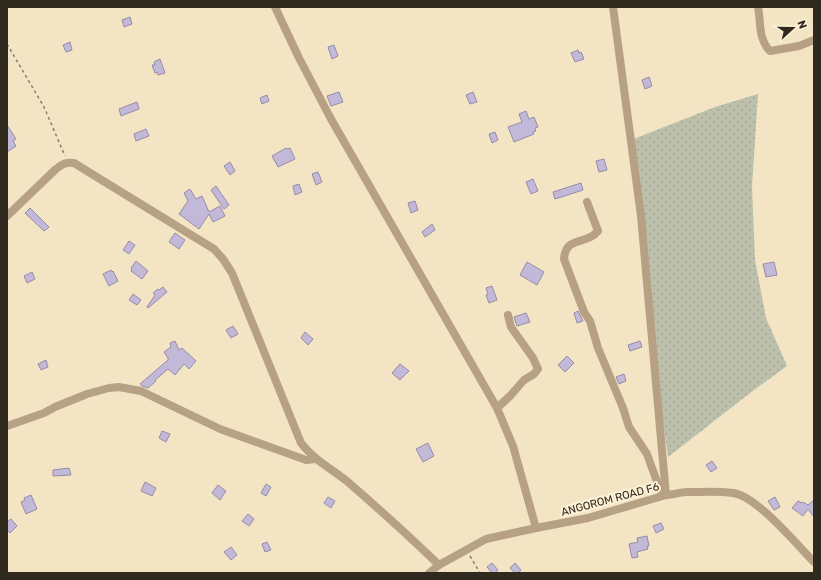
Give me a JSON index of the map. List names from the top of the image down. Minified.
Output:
{"streets":{"street":["ANGOROM ROAD F6"]},"north":"right"}
